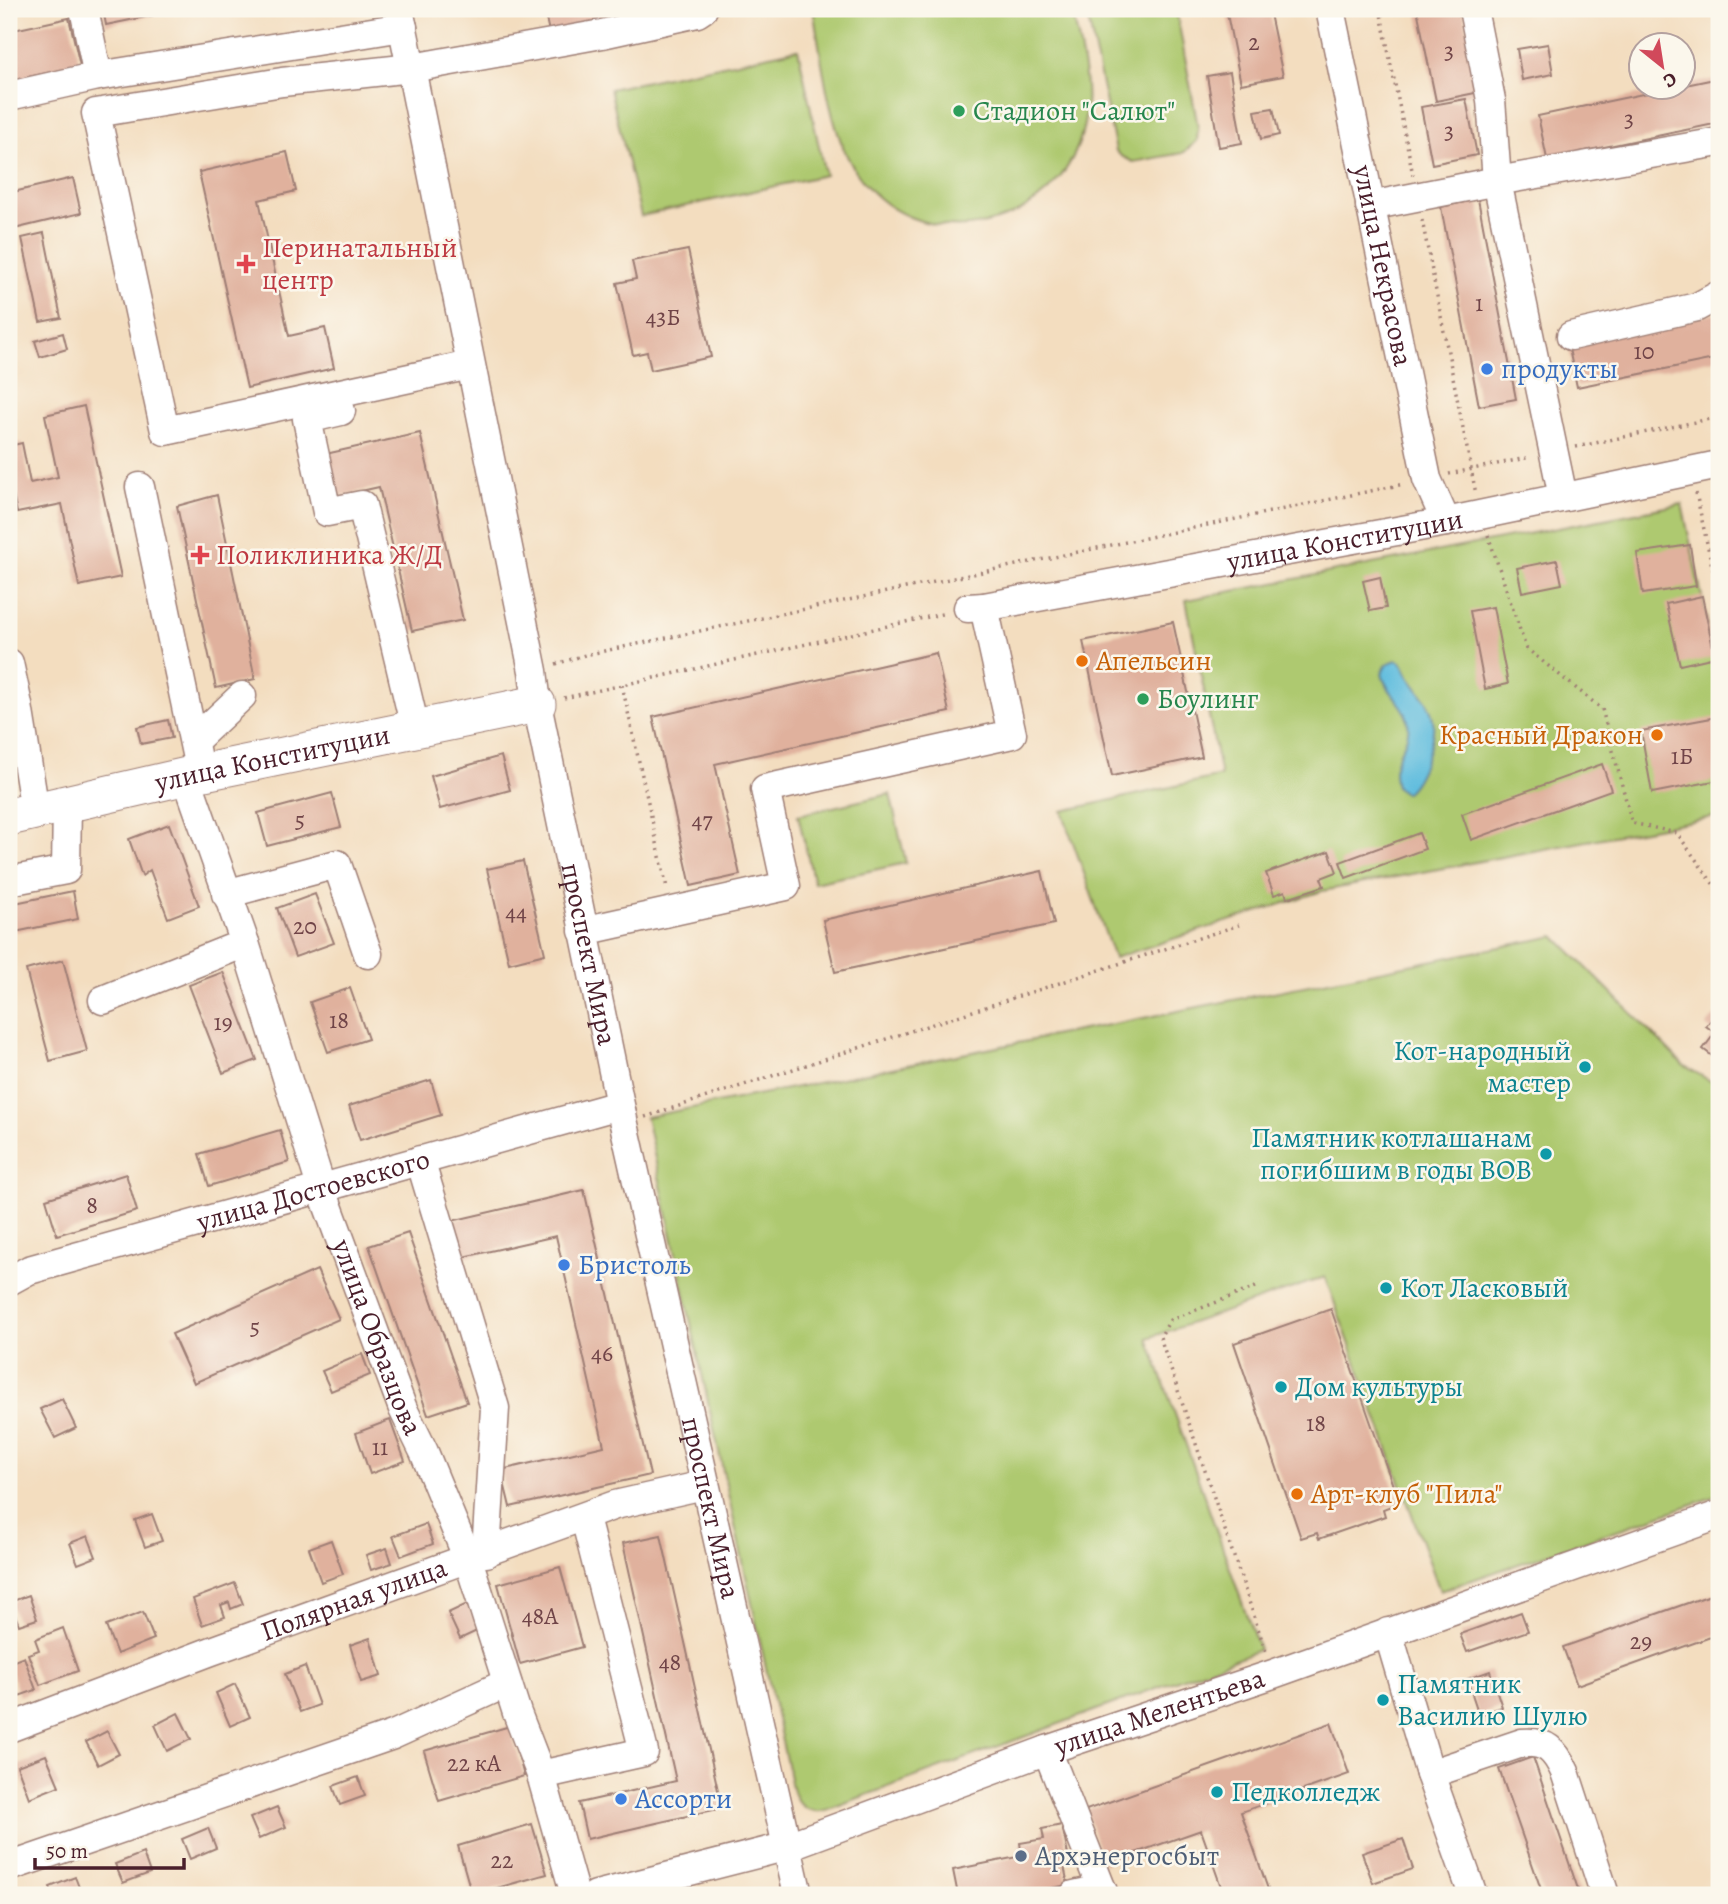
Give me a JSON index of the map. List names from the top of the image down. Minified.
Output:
{"streets":{"main road":["улица Конституции"],"street":["улица Некрасова","проспект Мира","улица Достоевского","улица Образцова","Полярная улица","улица Мелентьева"]},"crossings":[["улица Некрасова","улица Конституции"],["улица Конституции","проспект Мира"],["улица Конституции","улица Образцова"],["проспект Мира","улица Достоевского"],["проспект Мира","Полярная улица"],["проспект Мира","улица Мелентьева"],["улица Достоевского","улица Образцова"],["улица Образцова","Полярная улица"]],"places":{"other":["Стадион \"Салют\"","продукты","Апельсин","Боулинг","Красный Дракон","Кот-народный мастер","Памятник котлашанам погибшим в годы ВОВ","Бристоль","Кот Ласковый","Дом культуры","Арт-клуб \"Пила\"","Памятник Василию Шулю","Педколледж","Ассорти","Архэнергосбыт"],"health":["Перинатальный центр","Поликлиника Ж/Д"]},"house_numbers":["2","3","3","3","1","43Б","10","1Б","5","47","44","20","18","19","8","5","46","18","11","48А","29","48","22 кА","22"],"scale_bar":"50 m","north":"bottom right"}
